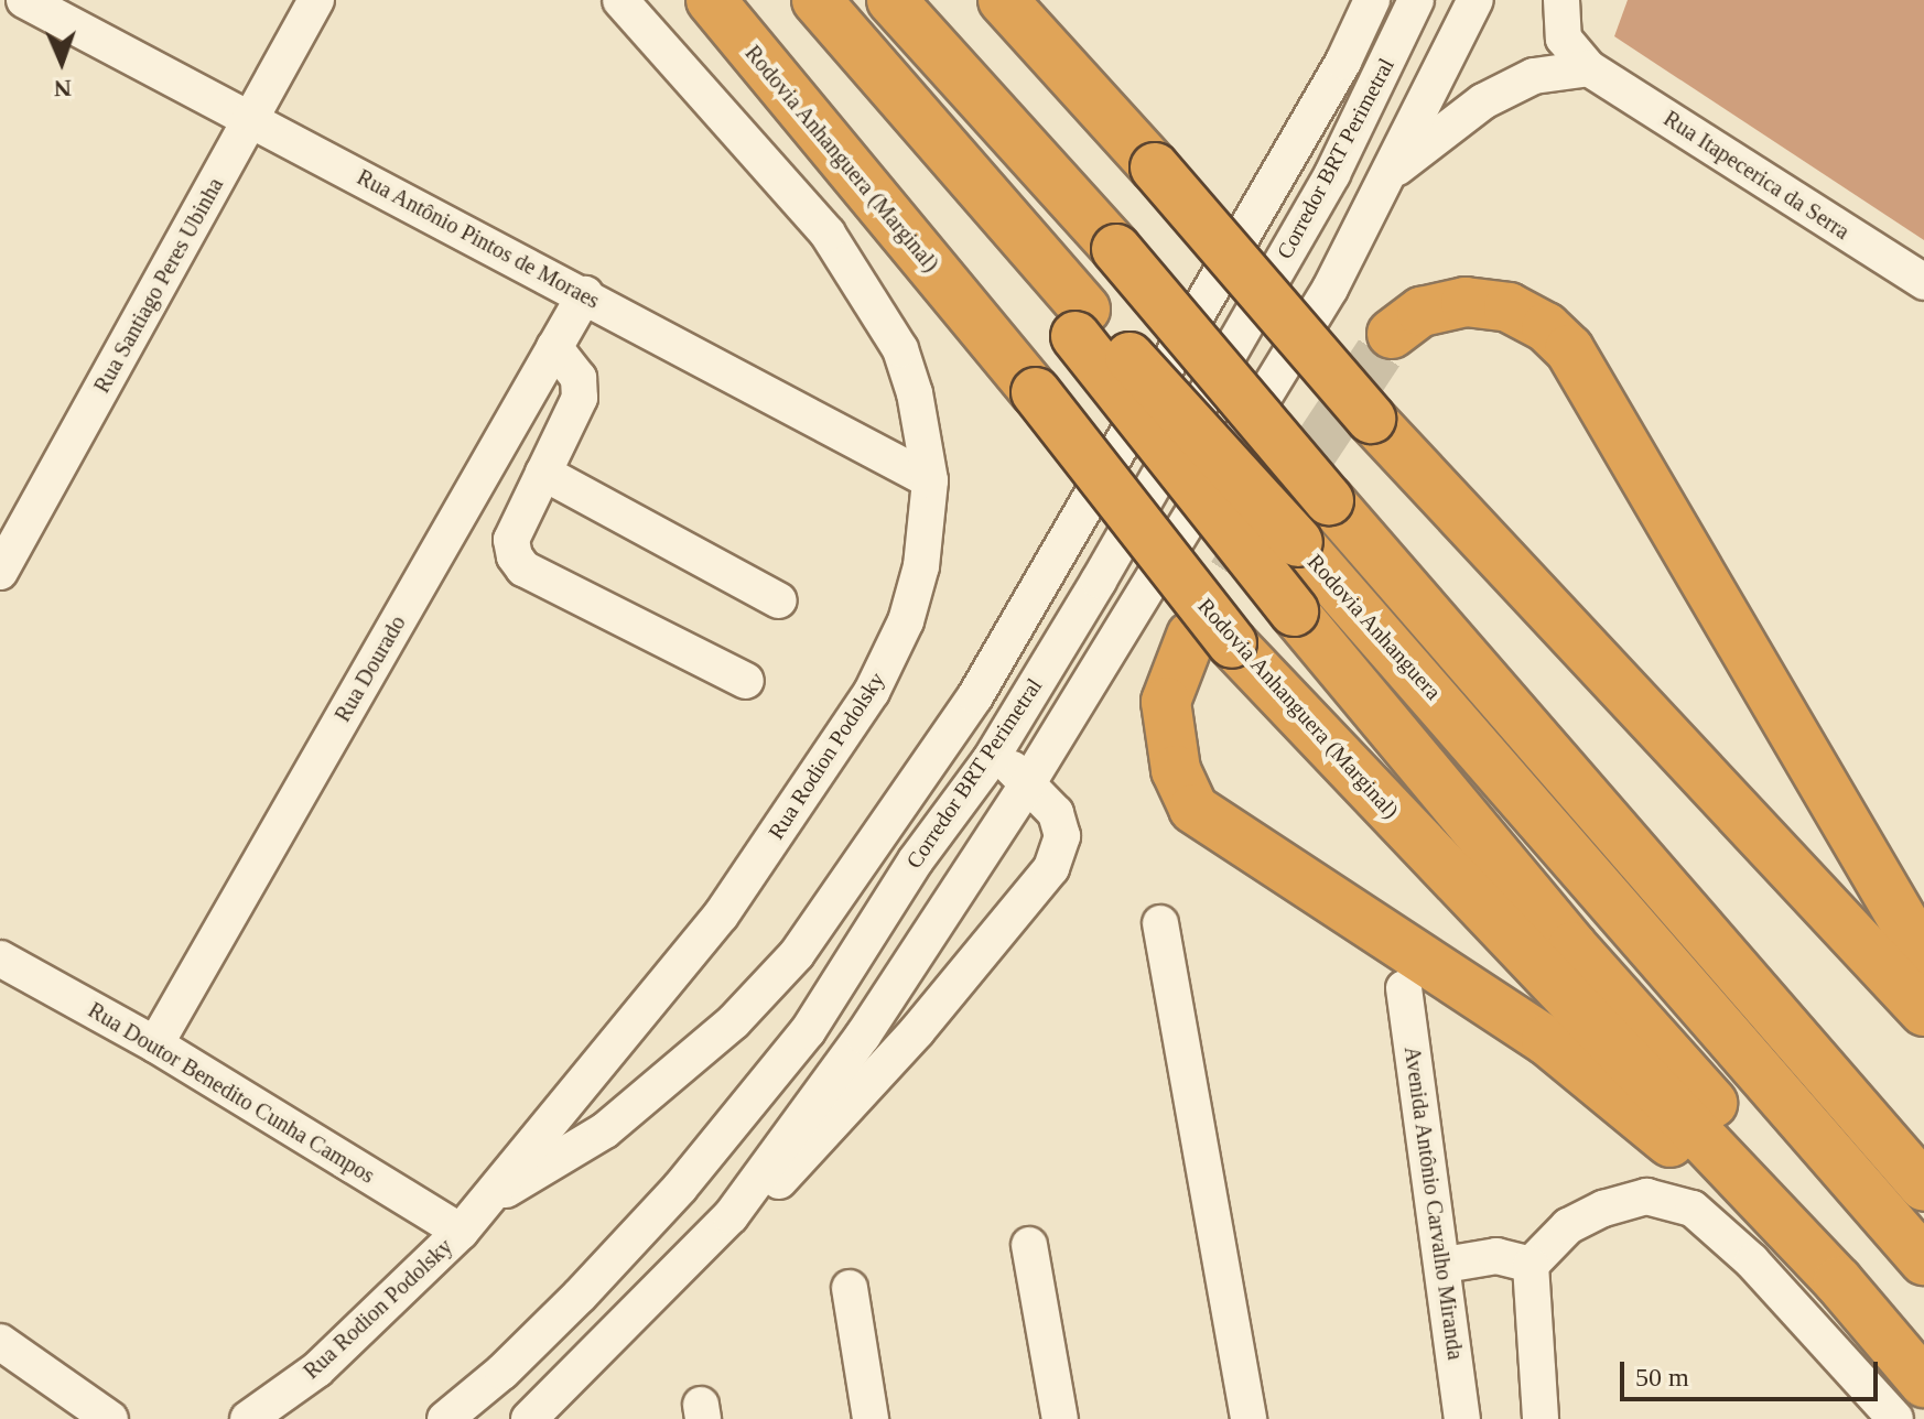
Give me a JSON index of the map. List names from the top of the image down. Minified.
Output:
{"streets":{"highway":["Rodovia Anhanguera (Marginal)","Rodovia Anhanguera"],"street":["Corredor BRT Perimetral","Rua Itapecerica da Serra","Rua Antônio Pintos de Moraes","Rua Santiago Peres Ubinha","Rua Dourado","Rua Rodion Podolsky","Rua Doutor Benedito Cunha Campos","Avenida Antônio Carvalho Miranda"]},"crossings":[["Rua Antônio Pintos de Moraes","Rua Santiago Peres Ubinha"],["Rua Antônio Pintos de Moraes","Rua Dourado"],["Rua Antônio Pintos de Moraes","Rua Rodion Podolsky"],["Rua Dourado","Rua Doutor Benedito Cunha Campos"],["Rua Rodion Podolsky","Rua Doutor Benedito Cunha Campos"]],"scale_bar":"50 m","north":"bottom"}
